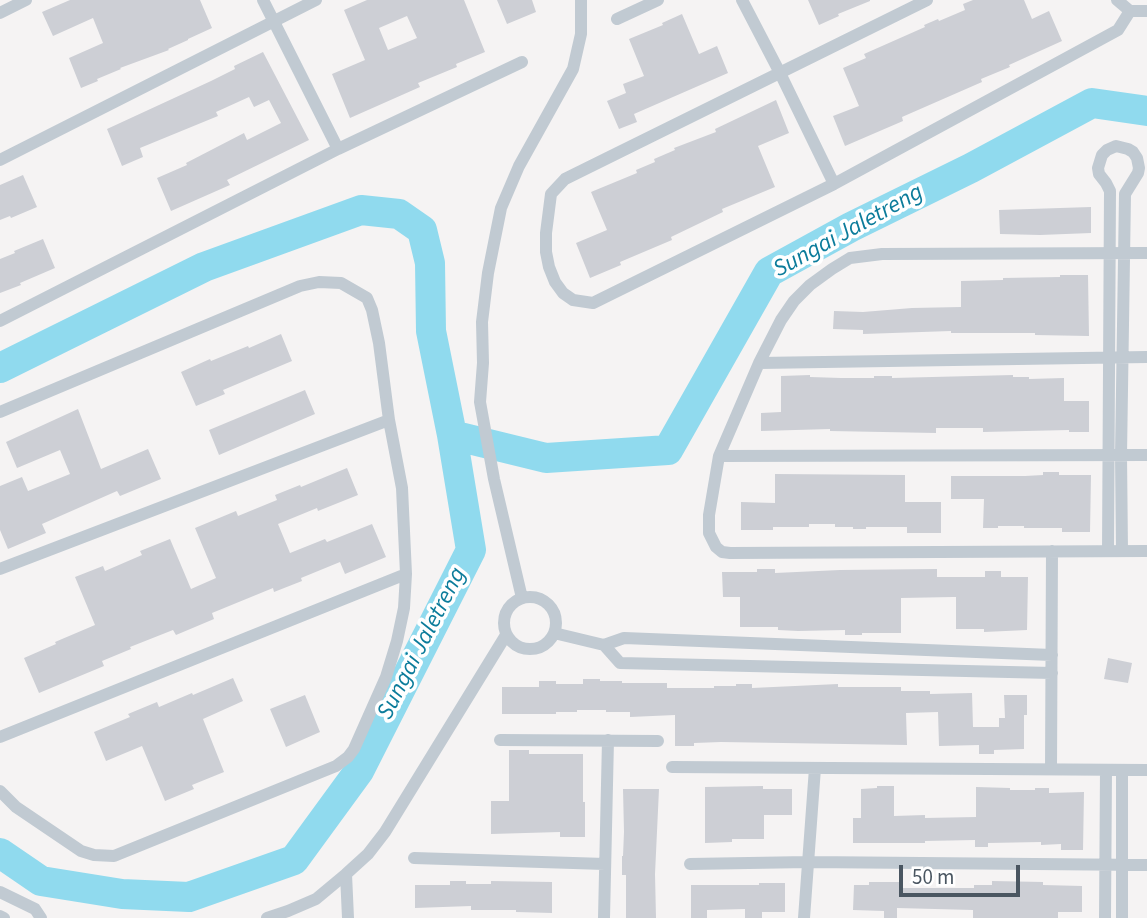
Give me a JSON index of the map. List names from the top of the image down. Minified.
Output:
{"water":["Sungai Jaletreng"],"scale_bar":"50 m"}
